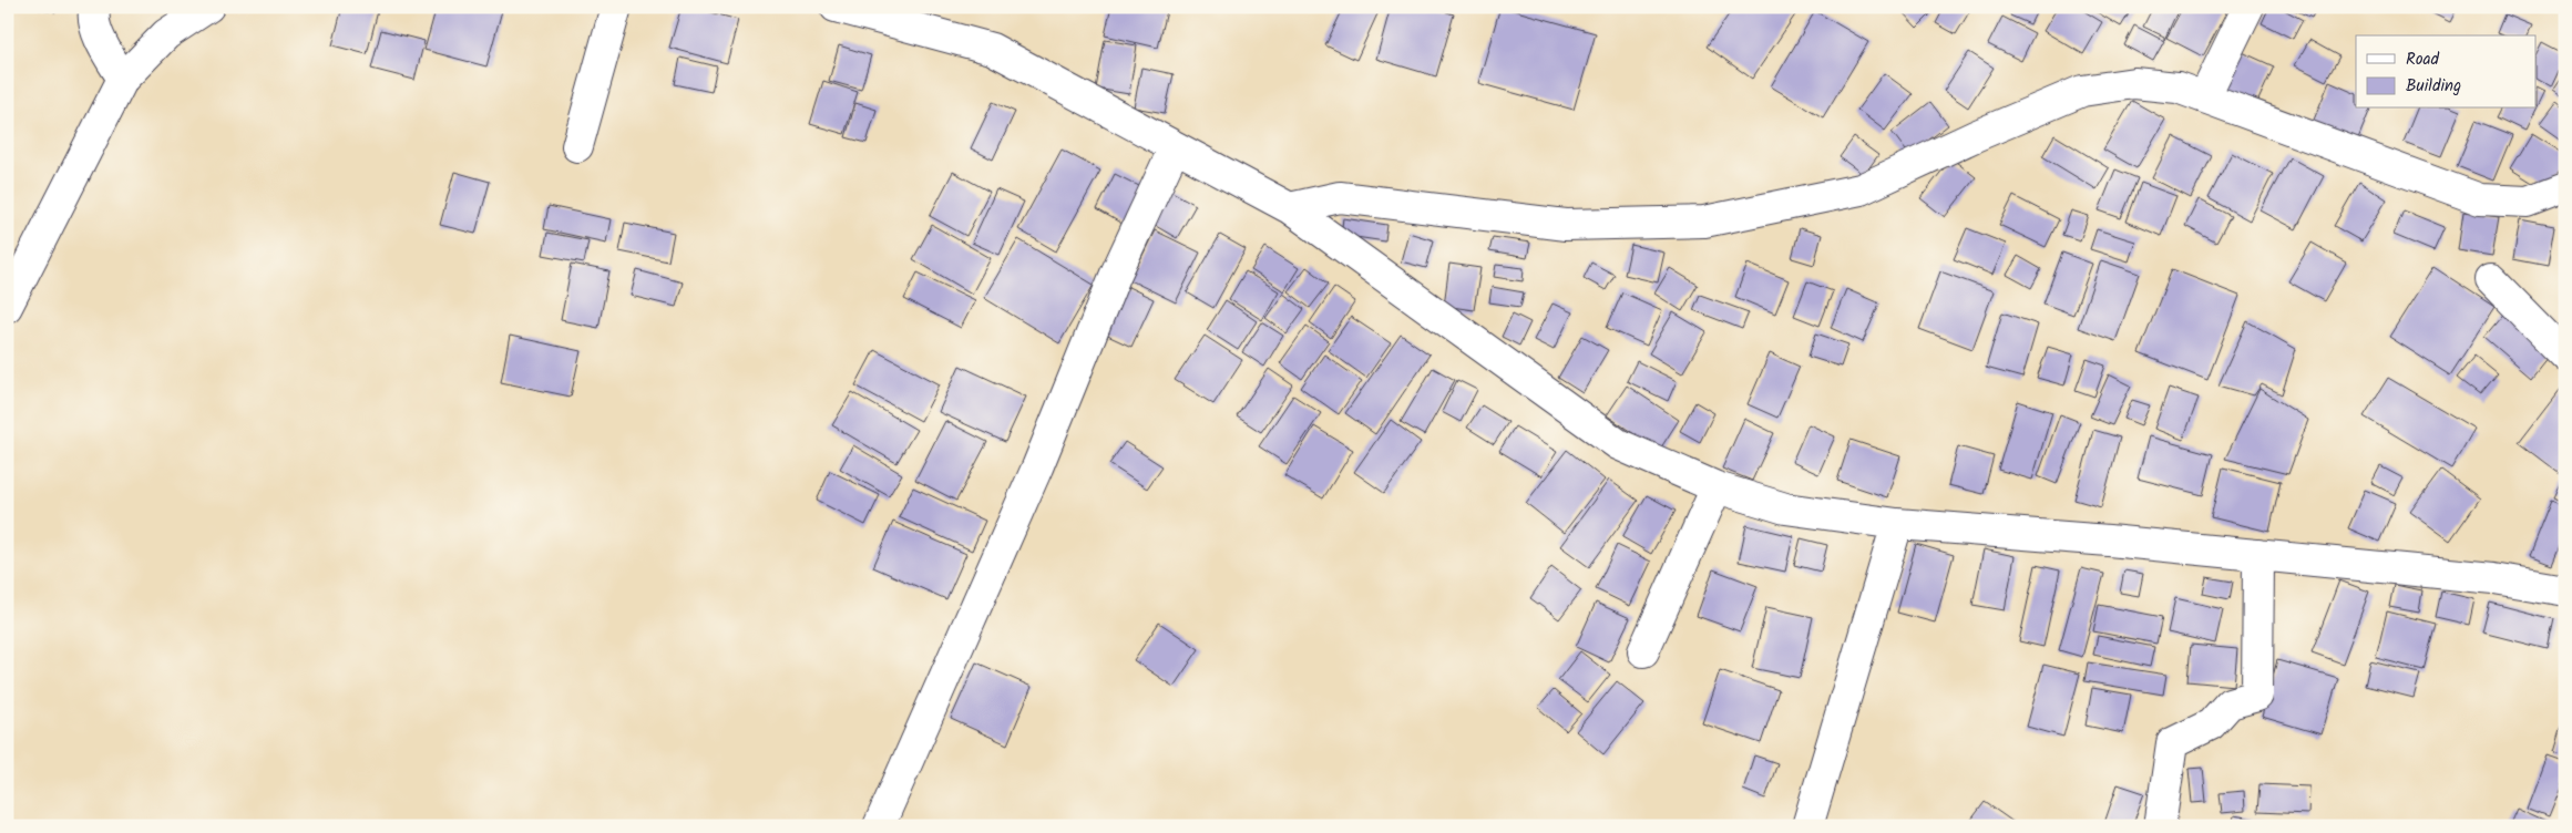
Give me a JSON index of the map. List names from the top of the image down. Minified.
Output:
{"legend":["Road","Building"]}
